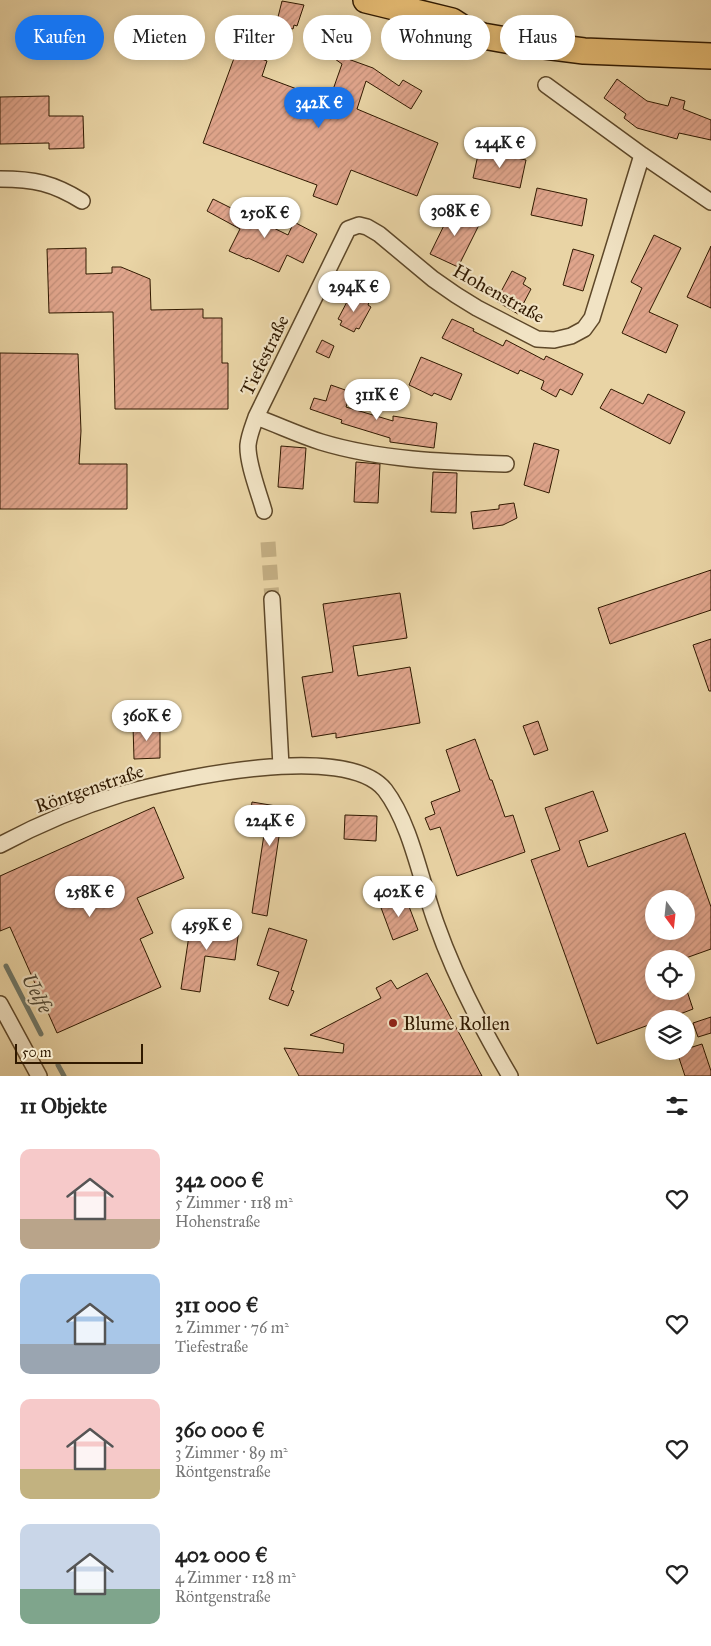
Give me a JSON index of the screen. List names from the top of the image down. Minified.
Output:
{"streets":{"street":["Hohenstraße","Tiefestraße","Röntgenstraße"]},"crossings":[["Hohenstraße","Tiefestraße"]],"water":["Uelfe"],"places":["Blume Rollen"],"scale_bar":"50 m","north":"bottom","page":{"chip":["Kaufen","Mieten","Filter","Neu","Wohnung","Haus"],"price":["342K €","244K €","308K €","250K €","294K €","311K €","360K €","224K €","258K €","402K €","459K €"],"scale":"50 m","heading":"11 Objekte","list":[{"name":"342 000 €","note":"5 Zimmer · 118 m² · Hohenstraße"},{"name":"311 000 €","note":"2 Zimmer · 76 m² · Tiefestraße"},{"name":"360 000 €","note":"3 Zimmer · 89 m² · Röntgenstraße"},{"name":"402 000 €","note":"4 Zimmer · 128 m² · Röntgenstraße"}]}}
